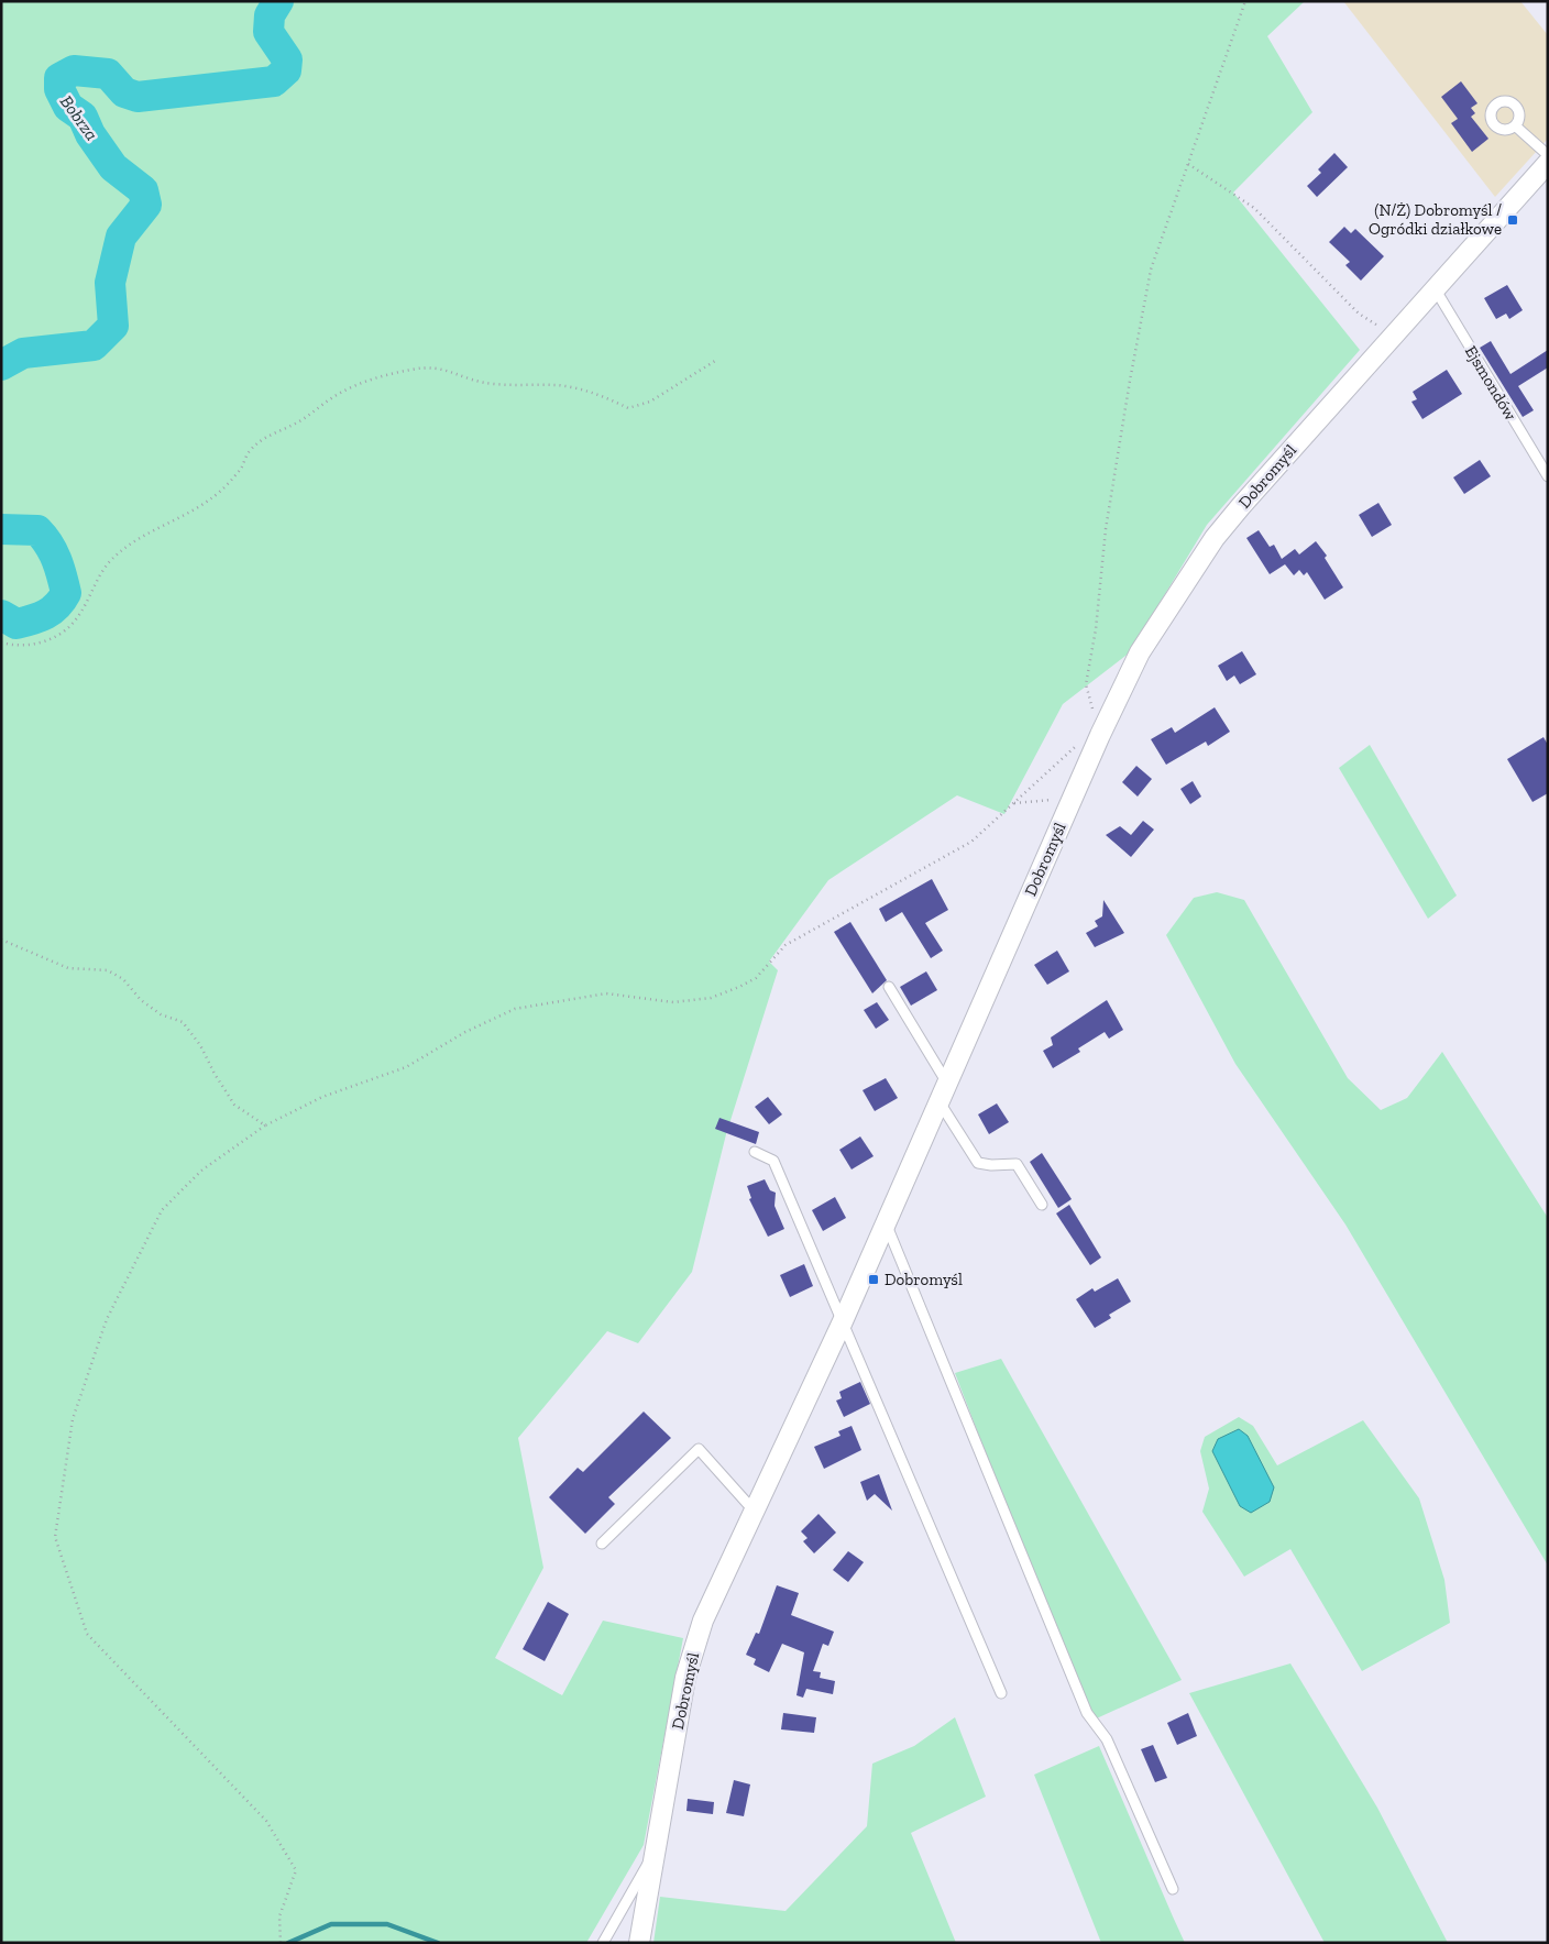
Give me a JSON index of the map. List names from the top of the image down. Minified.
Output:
{"streets":{"street":["Dobromyśl"],"lane":["Ejsmondów"]},"crossings":[["Ejsmondów","Dobromyśl"]],"water":["Bobrza"],"places":{"transit":["(N/Ż) Dobromyśl / Ogródki działkowe","Dobromyśl"]}}
